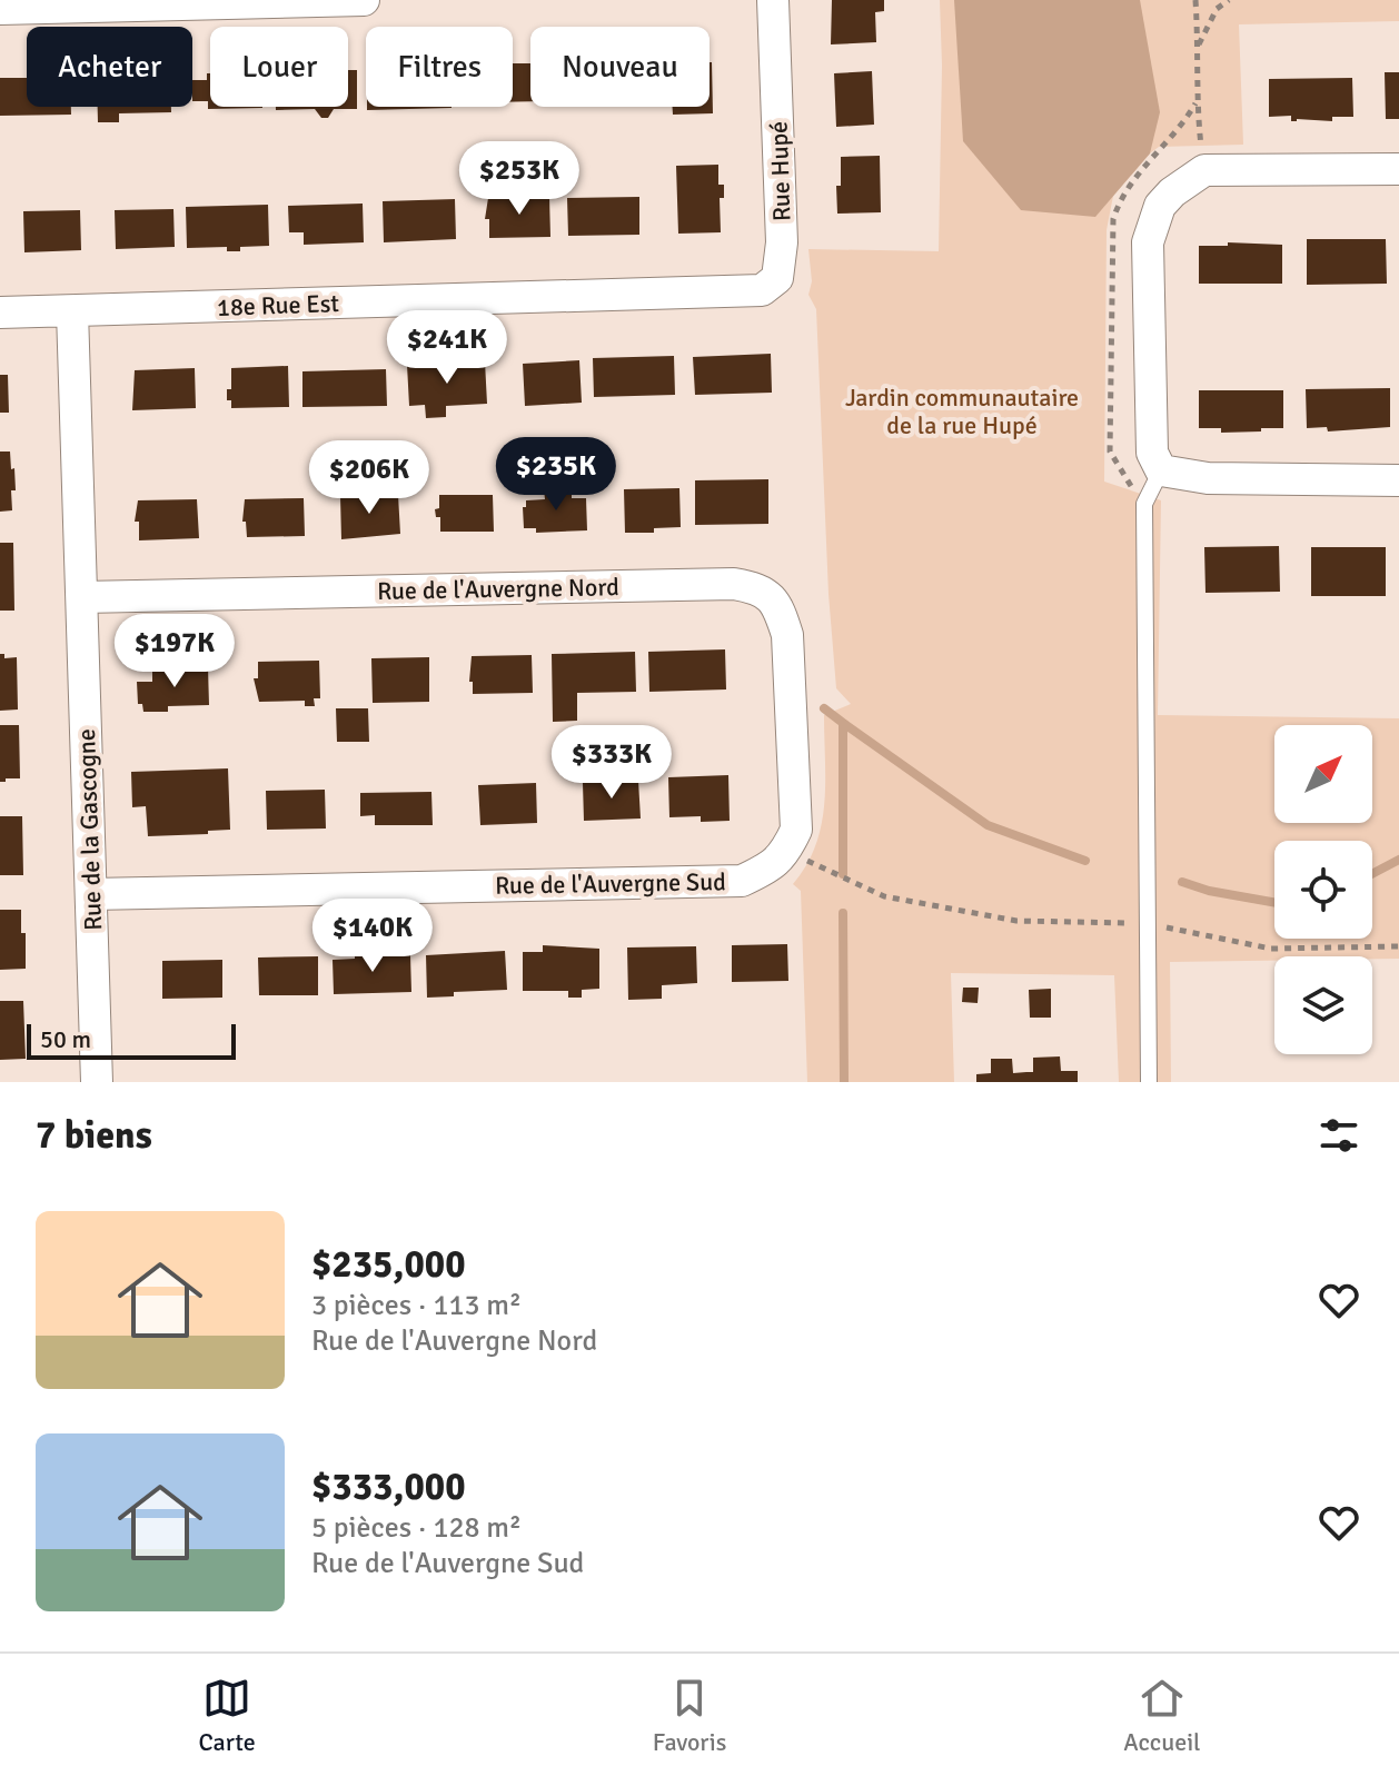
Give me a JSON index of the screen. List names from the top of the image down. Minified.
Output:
{"streets":{"street":["Rue Hupé","18e Rue Est","Rue de l'Auvergne Nord","Rue de la Gascogne","Rue de l'Auvergne Sud"]},"crossings":[["Rue Hupé","18e Rue Est"],["18e Rue Est","Rue de la Gascogne"],["Rue de l'Auvergne Nord","Rue de la Gascogne"],["Rue de l'Auvergne Nord","Rue de l'Auvergne Sud"],["Rue de la Gascogne","Rue de l'Auvergne Sud"]],"parks":["Jardin communautaire de la rue Hupé"],"scale_bar":"50 m","north":"top right","page":{"chip":["Acheter","Louer","Filtres","Nouveau"],"price":["$253K","$241K","$235K","$206K","$197K","$333K","$140K"],"scale":"50 m","heading":"7 biens","list":[{"name":"$235,000","note":"3 pièces · 113 m² · Rue de l'Auvergne Nord"},{"name":"$333,000","note":"5 pièces · 128 m² · Rue de l'Auvergne Sud"}],"tabs":["Carte","Favoris","Accueil"]}}
